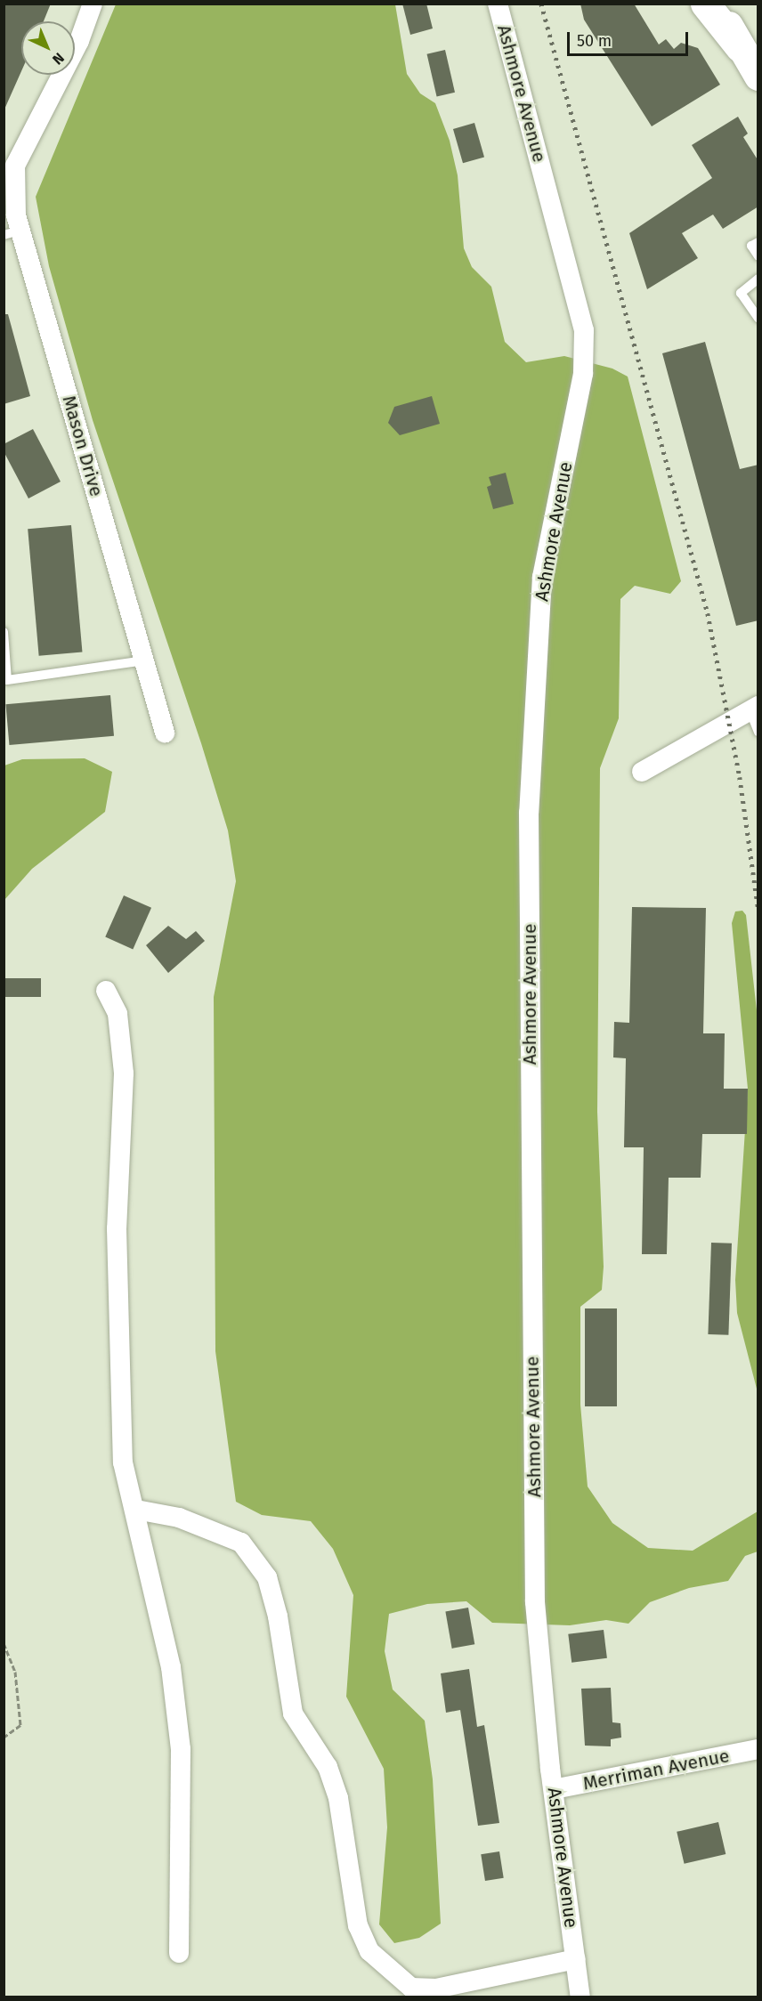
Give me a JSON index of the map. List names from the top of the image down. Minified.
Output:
{"streets":{"street":["Ashmore Avenue","Mason Drive","Merriman Avenue"]},"crossings":[["Ashmore Avenue","Merriman Avenue"]],"scale_bar":"50 m","north":"bottom right"}
